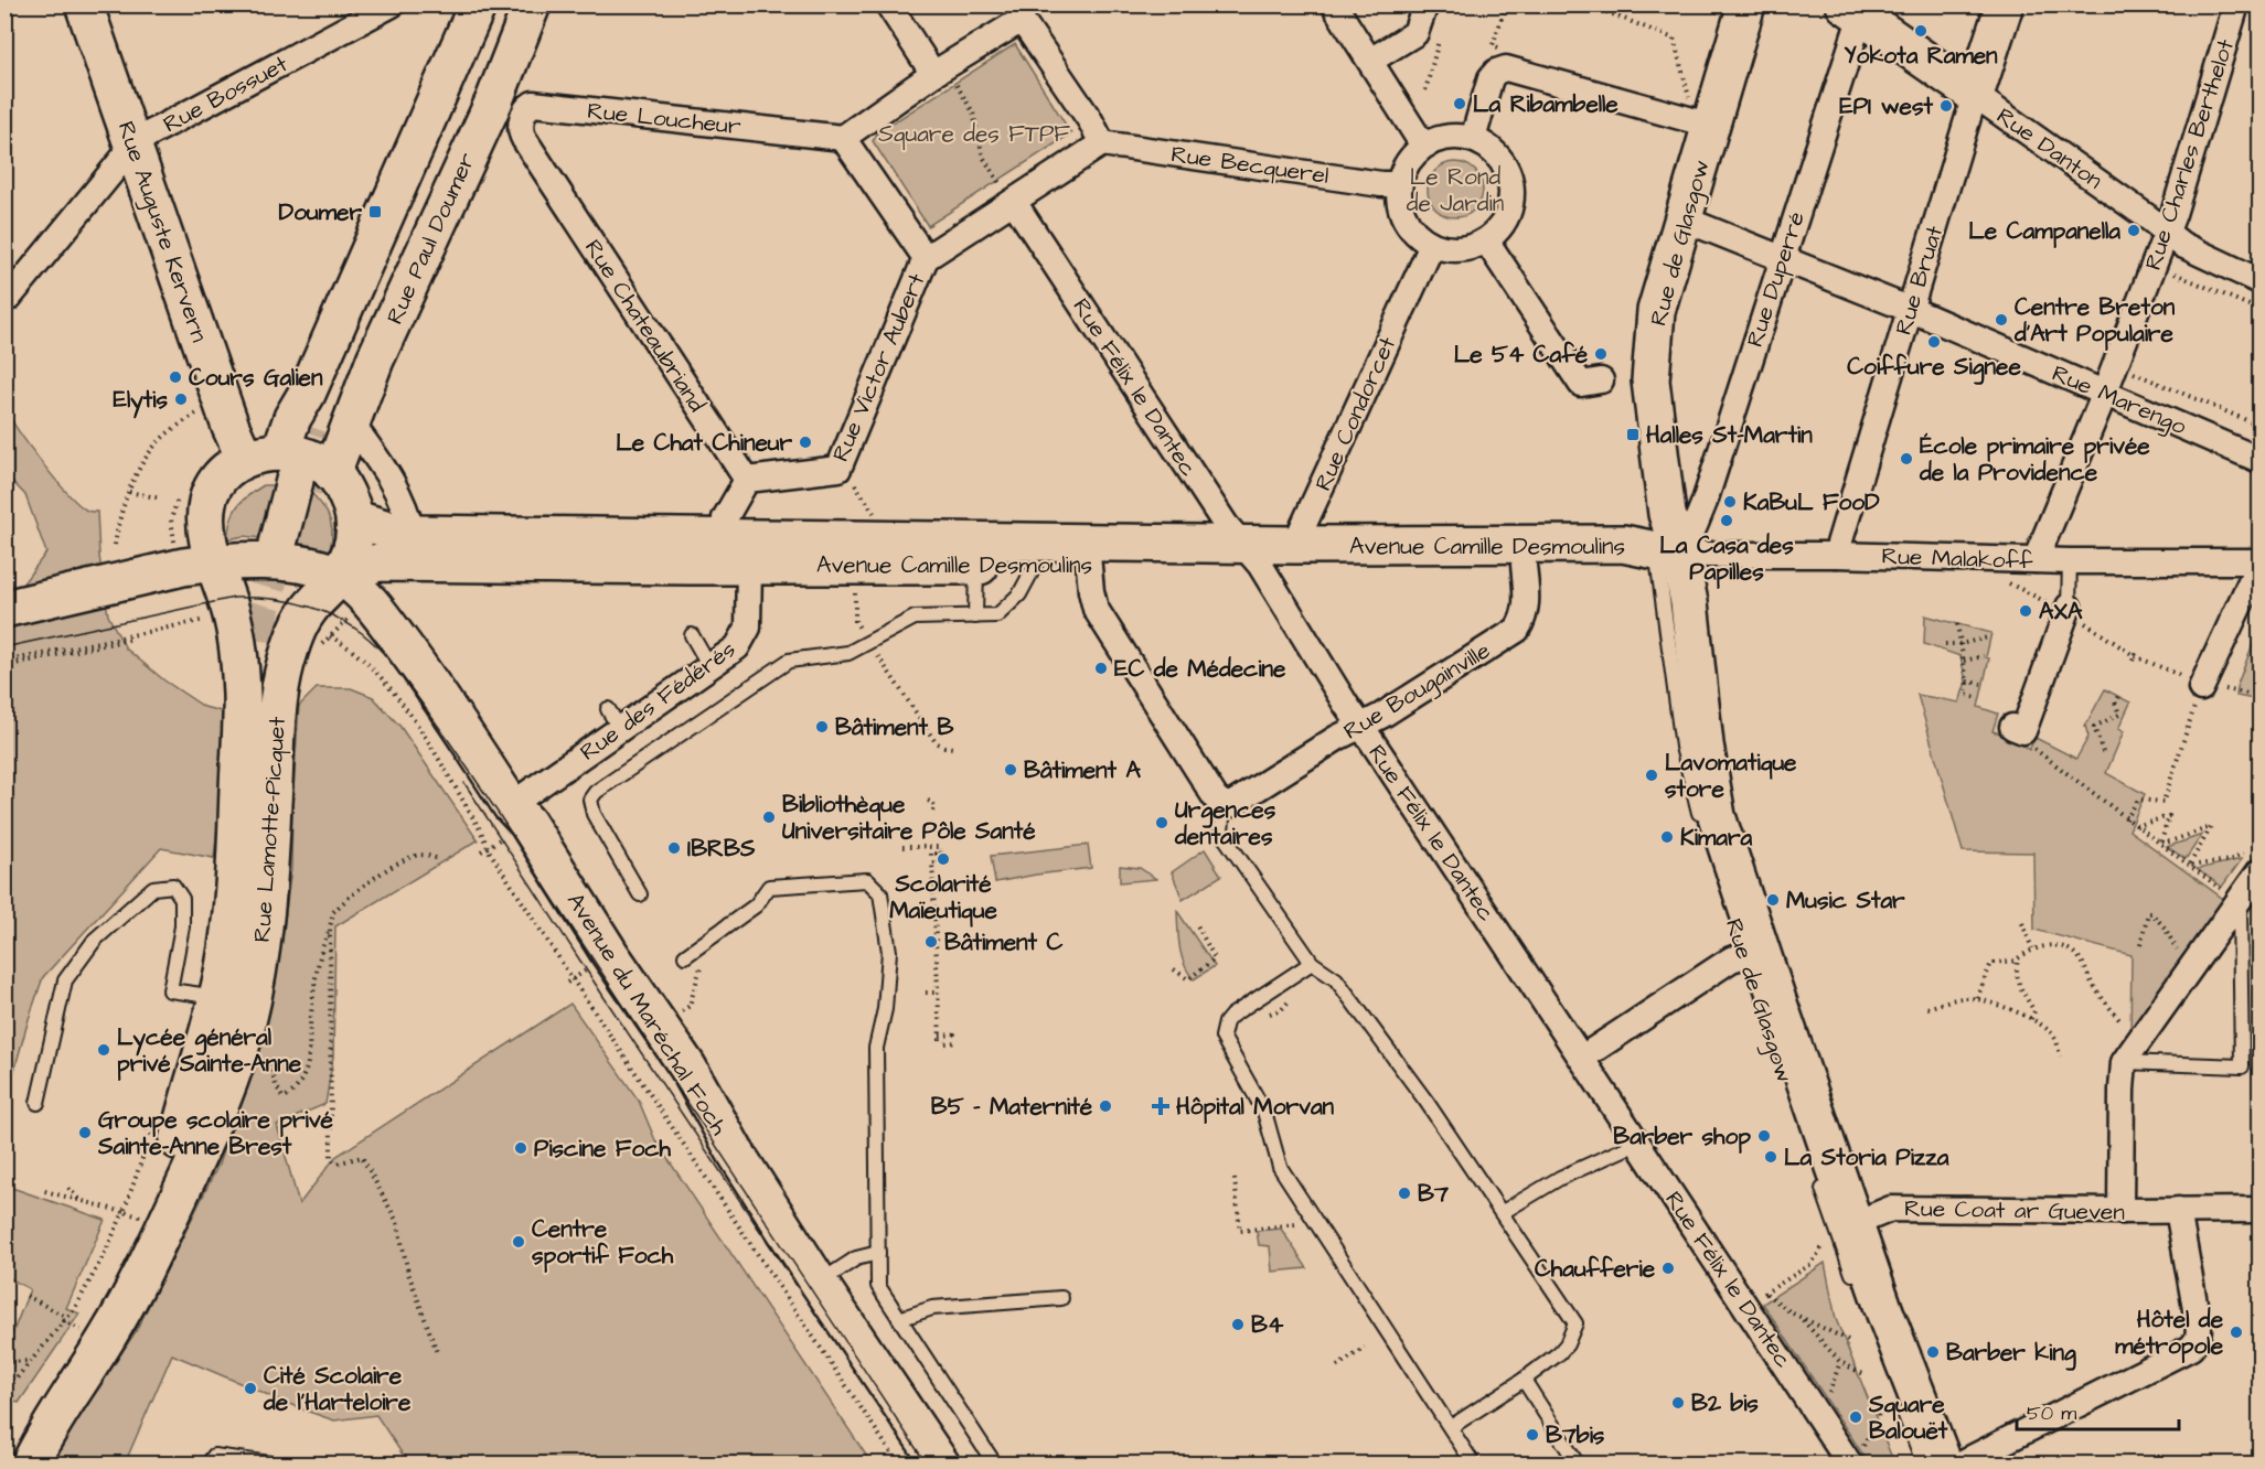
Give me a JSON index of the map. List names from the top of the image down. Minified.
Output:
{"streets":{"main road":["Rue Danton","Rue Auguste Kervern","Rue Paul Doumer","Rue de Glasgow","Rue Bruat","Avenue Camille Desmoulins","Rue Lamotte-Picquet","Avenue du Maréchal Foch"],"street":["Rue Bossuet","Rue Loucheur","Rue Charles Berthelot","Rue Becquerel","Rue Duperré","Rue Chateaubriand","Rue Victor Aubert","Rue Félix le Dantec","Rue Marengo","Rue Condorcet","Rue Malakoff","Rue Bougainville","Rue des Fédérés","Rue Coat ar Gueven"]},"crossings":[["Rue Bossuet","Rue Auguste Kervern"],["Rue Loucheur","Rue Paul Doumer"],["Rue Loucheur","Rue Chateaubriand"],["Rue Danton","Rue Charles Berthelot"],["Rue Danton","Rue Duperré"],["Rue Danton","Rue Bruat"],["Rue Charles Berthelot","Rue Marengo"],["Rue Charles Berthelot","Rue Malakoff"],["Rue Becquerel","Rue Condorcet"],["Rue Auguste Kervern","Rue Lamotte-Picquet"],["Rue Paul Doumer","Rue Chateaubriand"],["Rue de Glasgow","Rue Duperré"],["Rue de Glasgow","Rue Marengo"],["Rue de Glasgow","Avenue Camille Desmoulins"],["Rue de Glasgow","Rue Malakoff"],["Rue de Glasgow","Rue Coat ar Gueven"],["Rue Duperré","Rue Marengo"],["Rue Duperré","Avenue Camille Desmoulins"],["Rue Duperré","Rue Malakoff"],["Rue Bruat","Rue Marengo"],["Rue Bruat","Rue Malakoff"],["Rue Chateaubriand","Rue Victor Aubert"],["Rue Félix le Dantec","Avenue Camille Desmoulins"],["Rue Félix le Dantec","Rue Bougainville"],["Rue Condorcet","Avenue Camille Desmoulins"],["Avenue Camille Desmoulins","Rue Malakoff"],["Avenue Camille Desmoulins","Rue Bougainville"],["Avenue Camille Desmoulins","Rue des Fédérés"],["Avenue Camille Desmoulins","Rue Lamotte-Picquet"],["Avenue Camille Desmoulins","Avenue du Maréchal Foch"],["Rue des Fédérés","Avenue du Maréchal Foch"],["Rue Lamotte-Picquet","Avenue du Maréchal Foch"]],"parks":["Square des FTPF","Le Rond de Jardin"],"places":{"other":["Yokota Ramen","La Ribambelle","EPI west","Le Campanella","Centre Breton d'Art Populaire","Coiffure Signee","Le 54 Café","Cours Galien","Elytis","Le Chat Chineur","École primaire privée de la Providence","KaBuL FooD","La Casa des Papilles","AXA","EC de Médecine","Bâtiment B","Bâtiment A","Lavomatique store","Bibliothèque Universitaire Pôle Santé","Urgences dentaires","Kimara","IBRBS","Scolarité Maïeutique","Music Star","Bâtiment C","Lycée général privé Sainte-Anne","B5 - Maternité","Groupe scolaire privé Sainte-Anne Brest","Barber shop","Piscine Foch","La Storia Pizza","B7","Centre sportif Foch","Chaufferie","B4","Hôtel de métropole","Barber king","Cité Scolaire de l'Harteloire","B2 bis","Square Balouët","B7bis"],"transit":["Doumer","Halles St-Martin"],"health":["Hôpital Morvan"]},"scale_bar":"50 m"}
